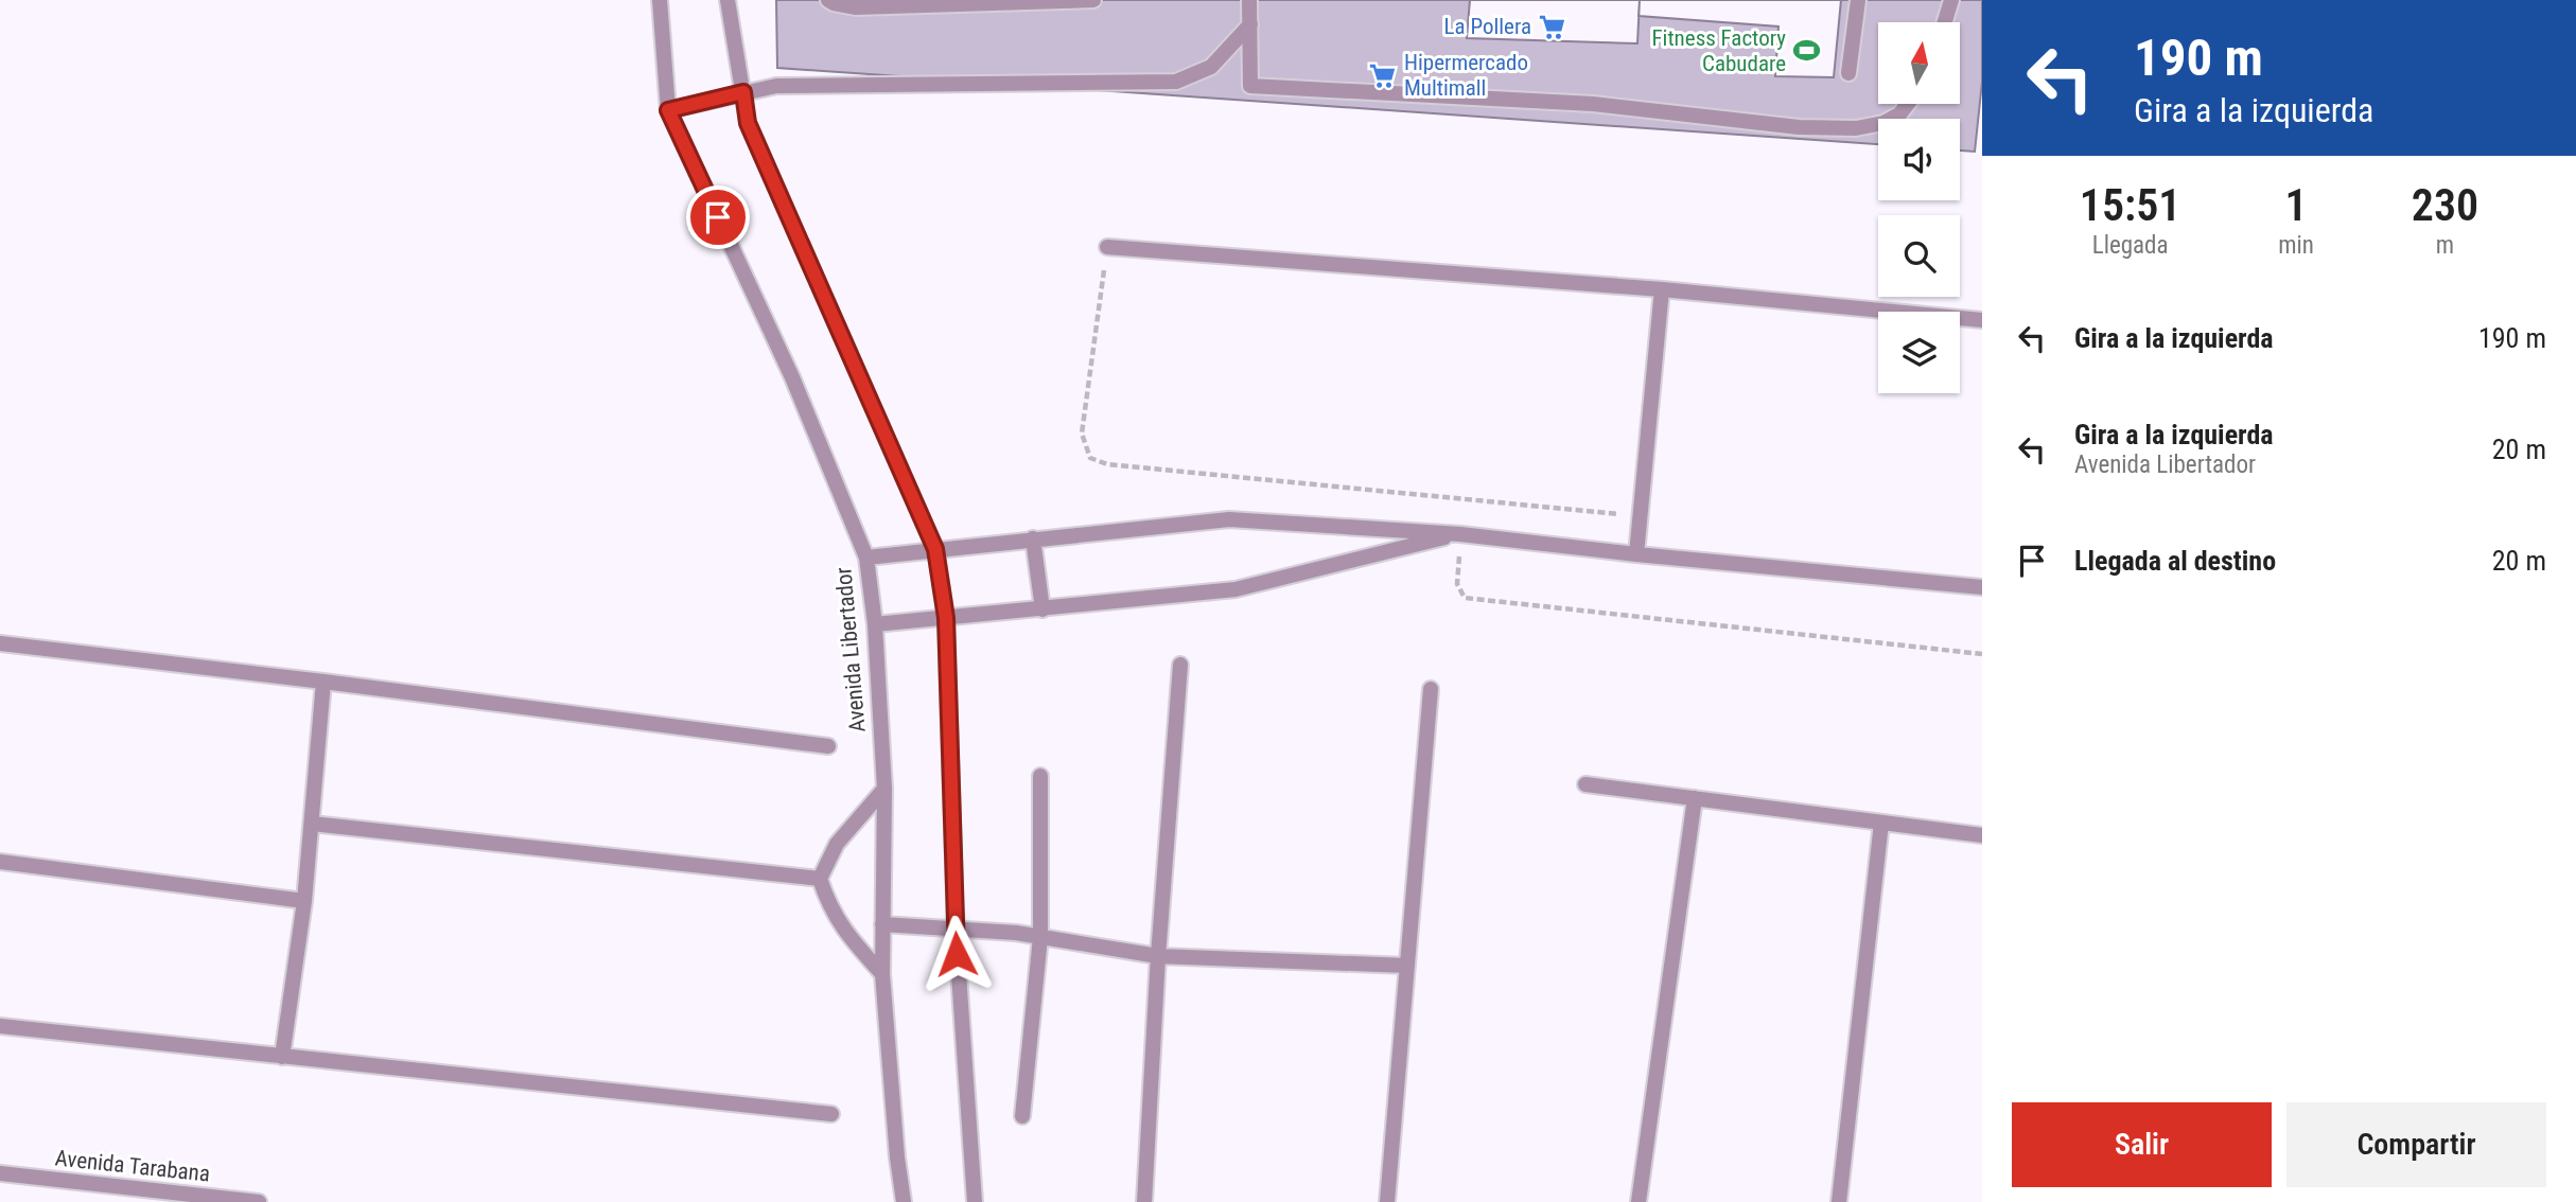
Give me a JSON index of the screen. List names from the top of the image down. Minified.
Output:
{"streets":{"street":["Avenida Libertador","Avenida Tarabana"]},"places":{"supermarket":["La Pollera","Hipermercado Multimall"],"sports":["Fitness Factory Cabudare"]},"north":"top","page":{"turn":["190 m","Gira a la izquierda"],"eta":["15:51","Llegada","1","min","230","m"],"list":[{"name":"Gira a la izquierda","value":"190 m"},{"name":"Gira a la izquierda","note":"Avenida Libertador","value":"20 m"},{"name":"Llegada al destino","value":"20 m"}],"buttons":["Salir","Compartir"]}}
